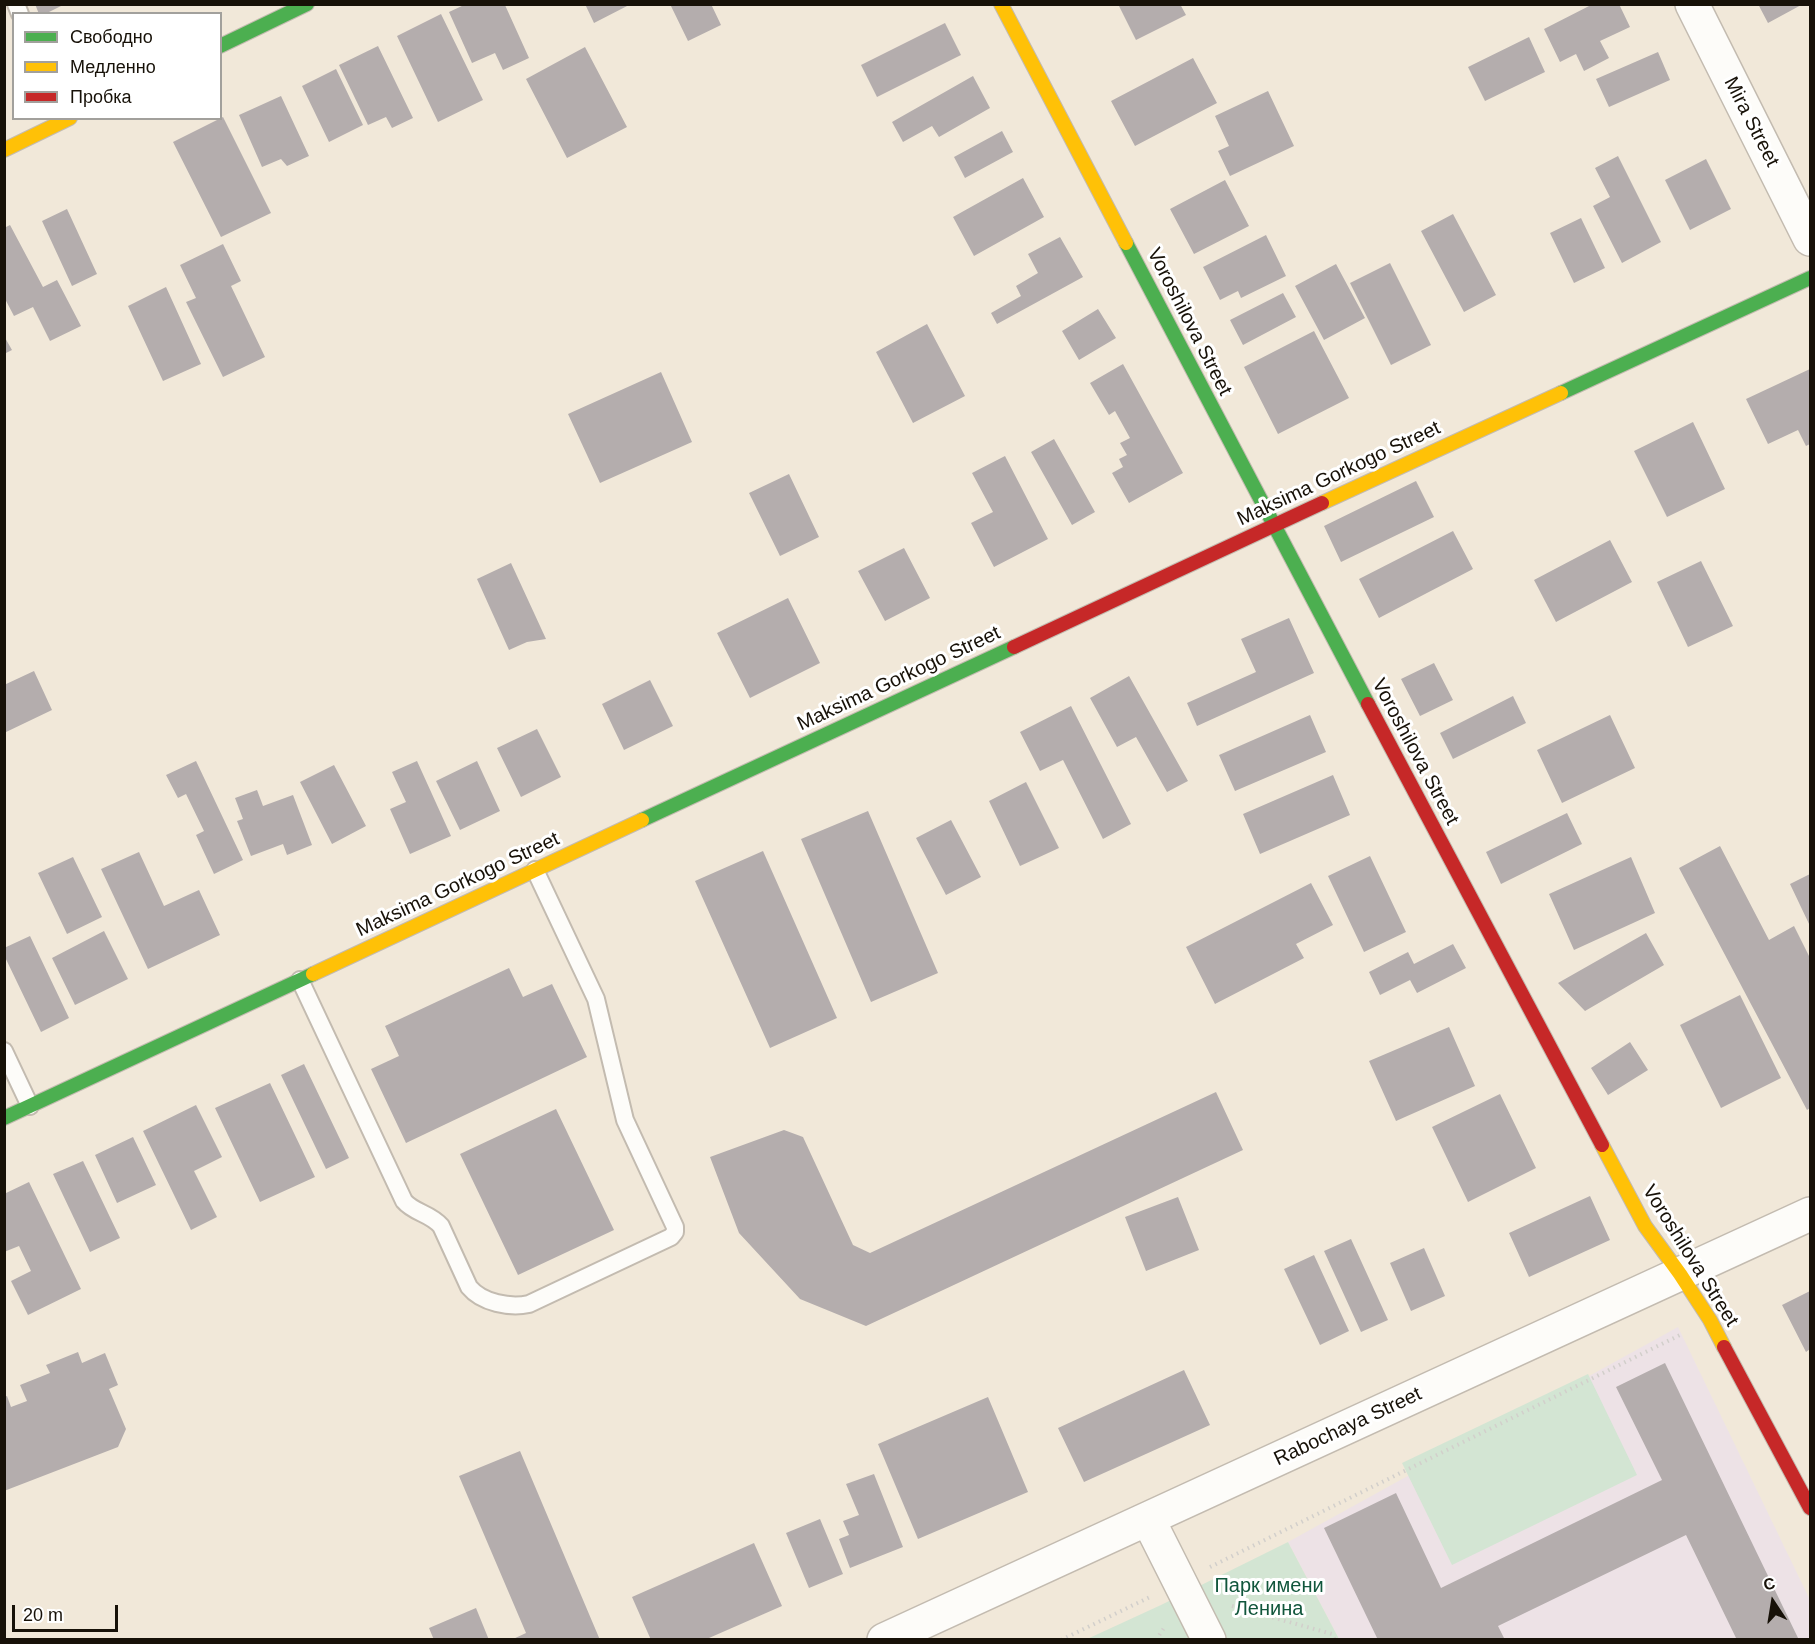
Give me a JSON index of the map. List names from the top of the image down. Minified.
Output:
{"streets":{"main road":["Voroshilova Street","Maksima Gorkogo Street"],"street":["Mira Street","Rabochaya Street"]},"crossings":[["Voroshilova Street","Maksima Gorkogo Street"],["Voroshilova Street","Rabochaya Street"]],"parks":["Парк имени Ленина"],"legend":["Свободно","Медленно","Пробка"],"scale_bar":"20 m","north":"top"}
